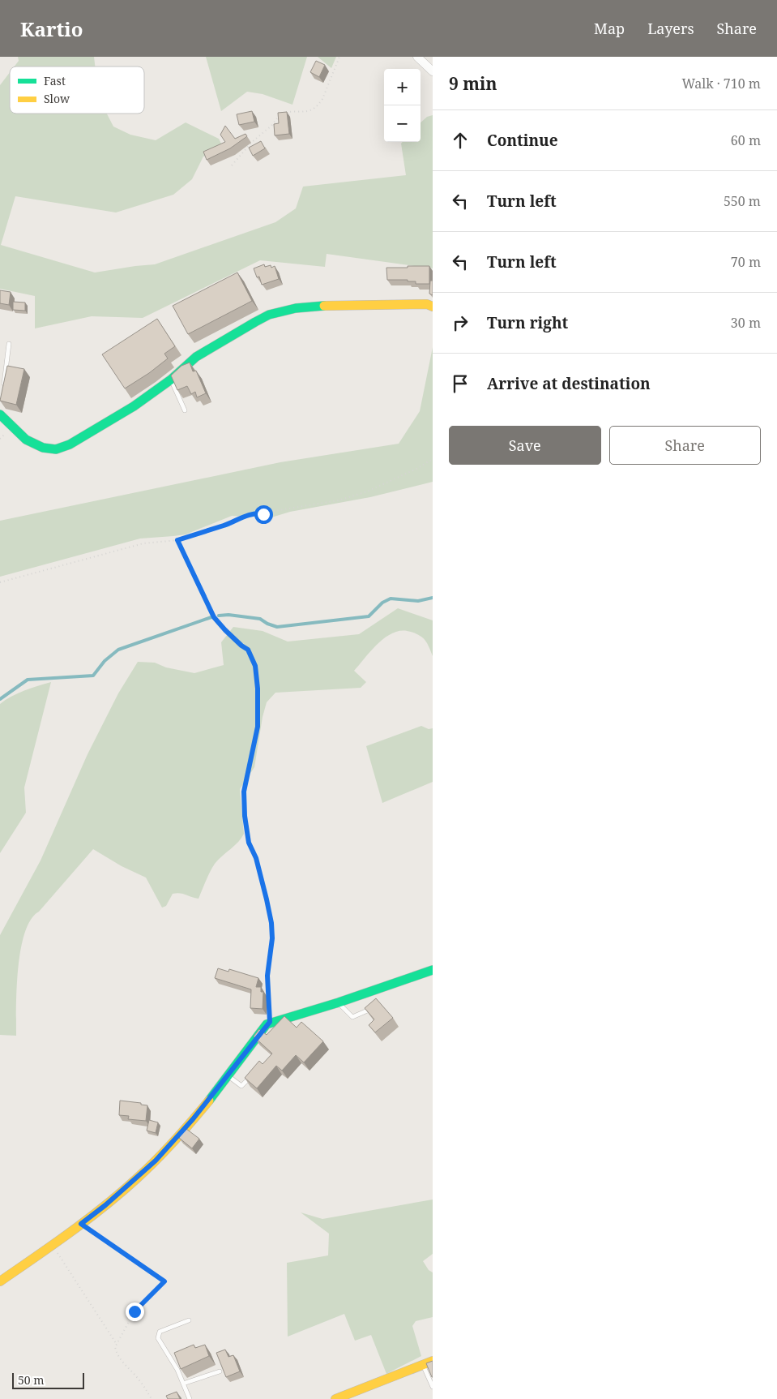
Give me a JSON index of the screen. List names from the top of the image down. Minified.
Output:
{"legend":["Fast","Slow"],"scale_bar":"50 m","page":{"header":"Kartio","nav":["Map","Layers","Share"],"heading":["9 min","Walk · 710 m"],"map_buttons":["+","−"],"list":[["Continue","60 m"],["Turn left","550 m"],["Turn left","70 m"],["Turn right","30 m"],"Arrive at destination"],"buttons":["Save","Share"],"scale":"50 m"}}
